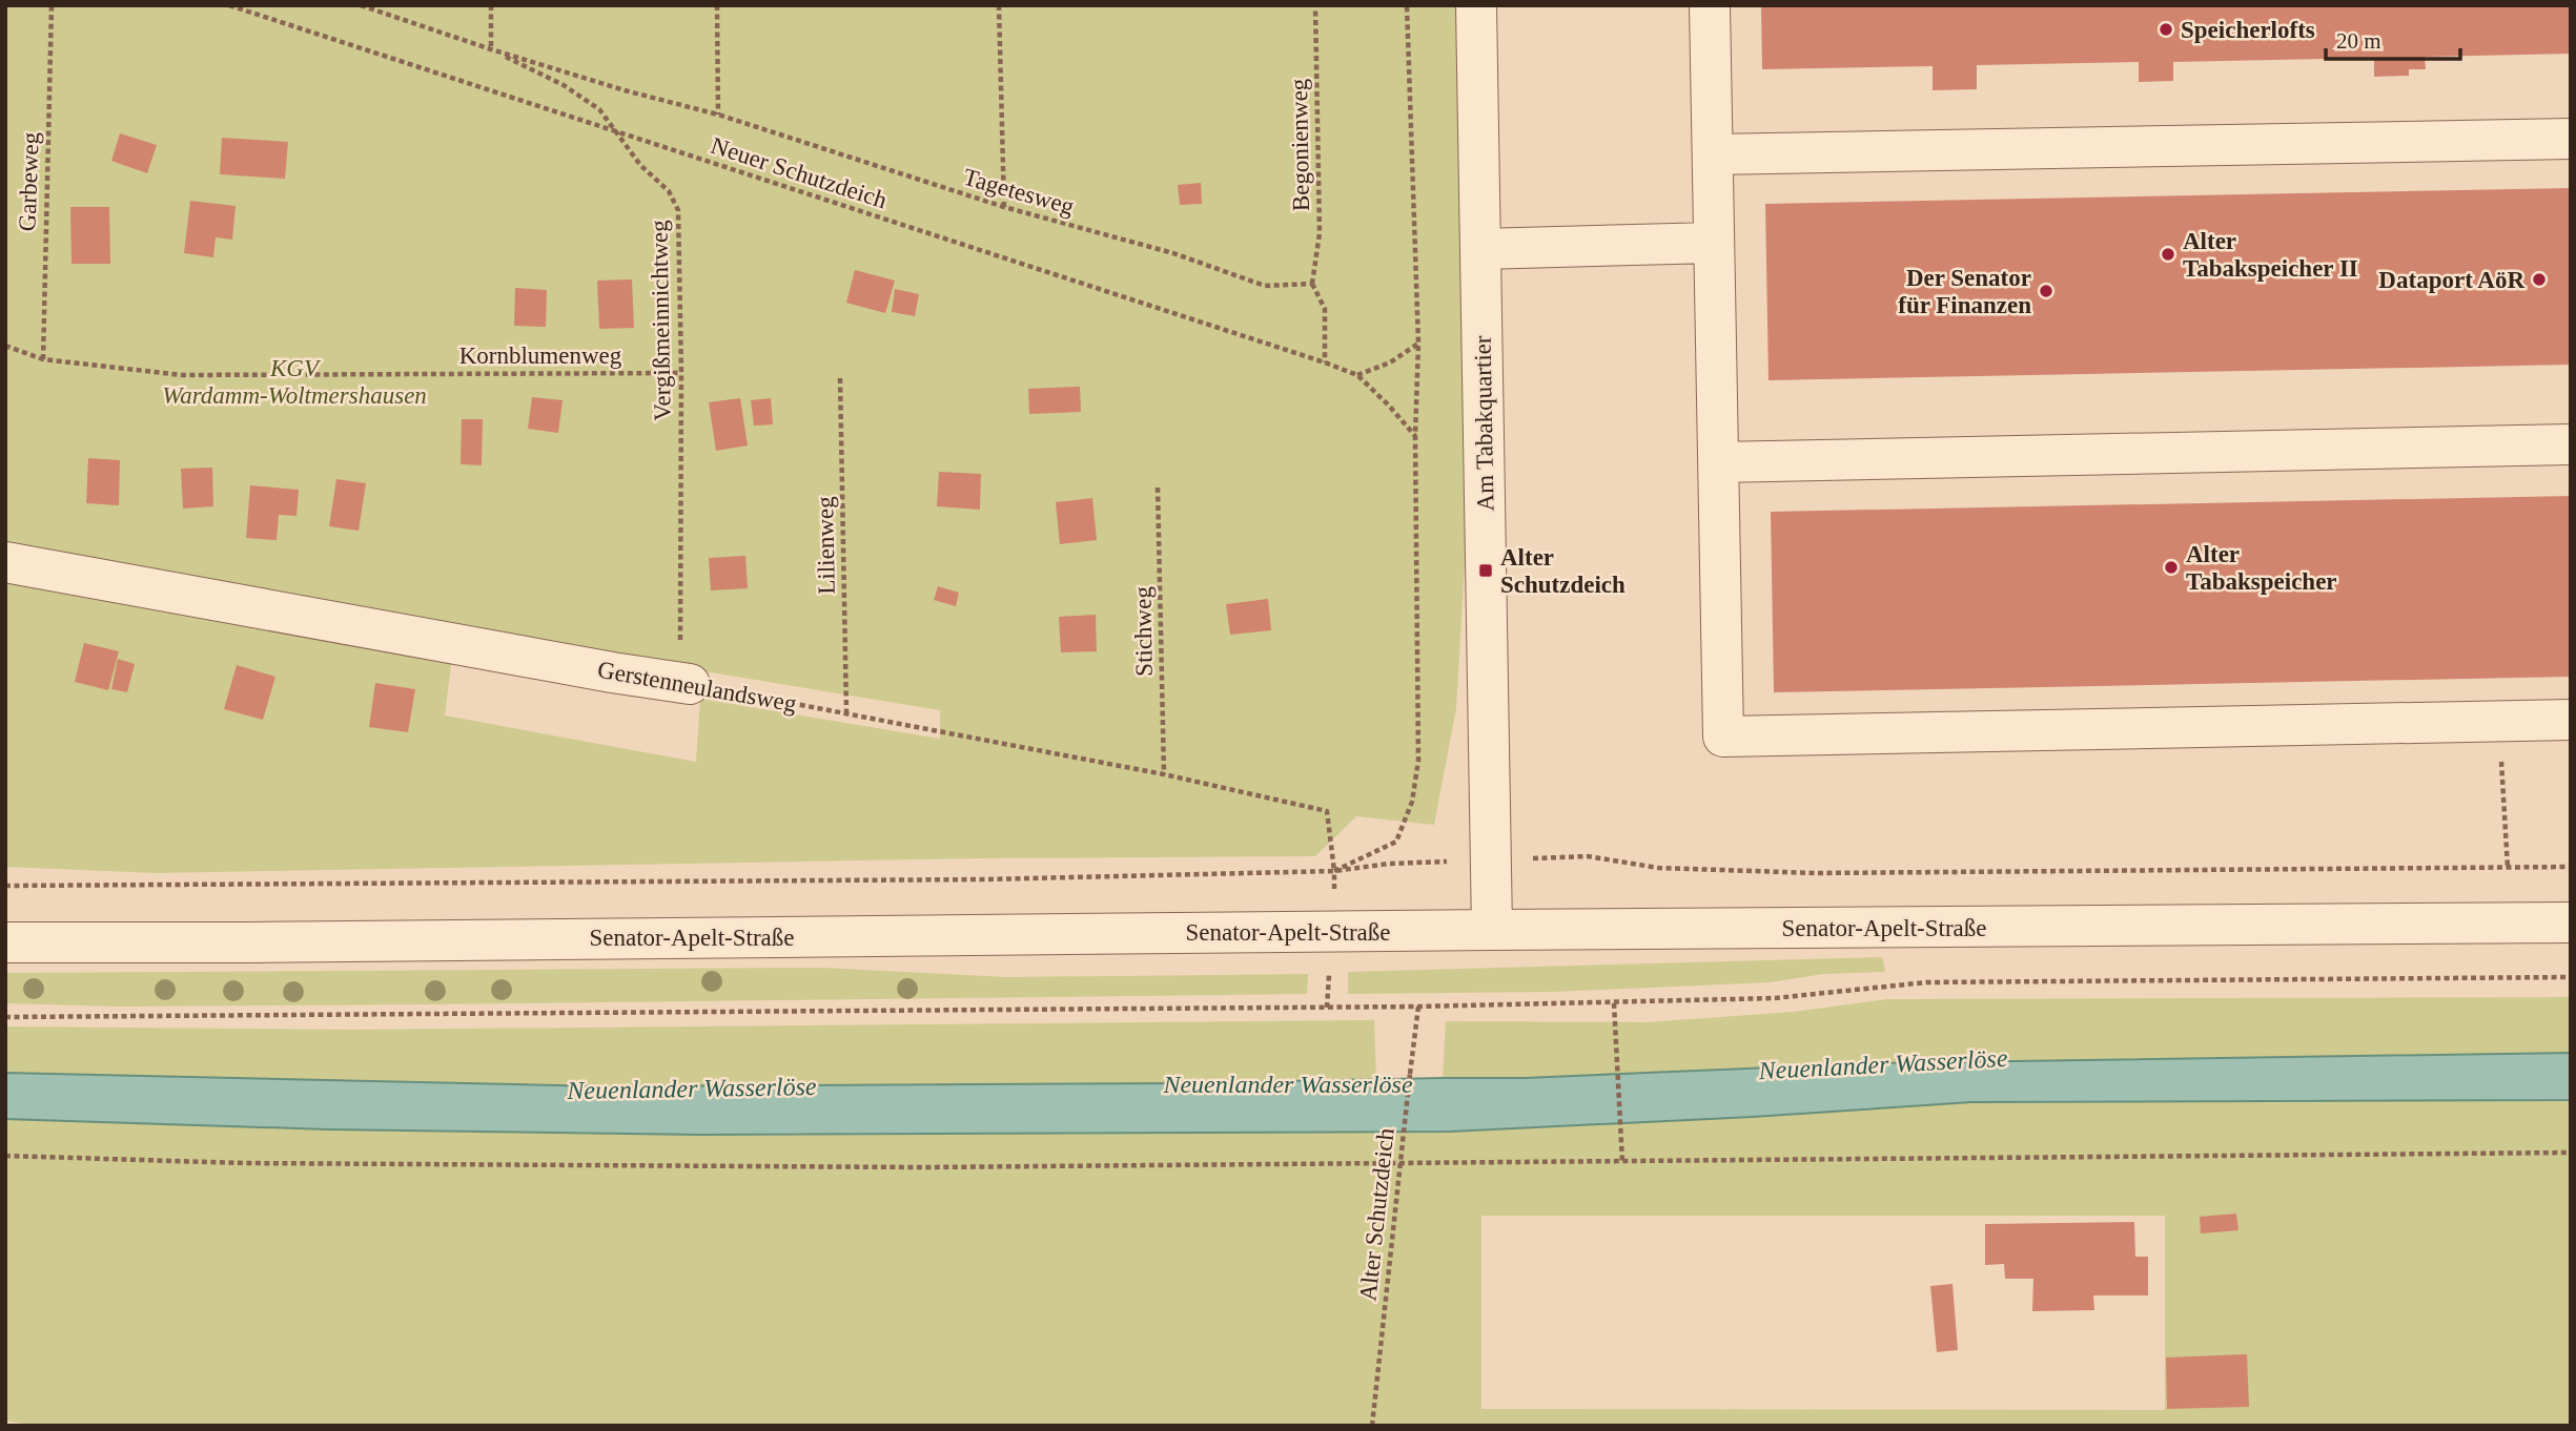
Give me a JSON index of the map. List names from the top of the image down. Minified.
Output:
{"streets":{"street":["Am Tabakquartier","Gerstenneulandsweg","Senator-Apelt-Straße"],"path":["Begonienweg","Neuer Schutzdeich","Garbeweg","Tagetesweg","Vergißmeinnichtweg","Kornblumenweg","Lilienweg","Stichweg","Alter Schutzdeich"]},"crossings":[["Begonienweg","Tagetesweg"],["Neuer Schutzdeich","Tagetesweg"],["Neuer Schutzdeich","Vergißmeinnichtweg"],["Garbeweg","Kornblumenweg"],["Vergißmeinnichtweg","Kornblumenweg"],["Vergißmeinnichtweg","Gerstenneulandsweg"],["Am Tabakquartier","Senator-Apelt-Straße"],["Lilienweg","Gerstenneulandsweg"],["Stichweg","Gerstenneulandsweg"]],"water":["Neuenlander Wasserlöse"],"parks":["KGV Wardamm-Woltmershausen"],"places":{"other":["Speicherlofts","Alter Tabakspeicher II","Dataport AöR","Der Senator für Finanzen","Alter Tabakspeicher"],"transit":["Alter Schutzdeich"]},"scale_bar":"20 m"}
